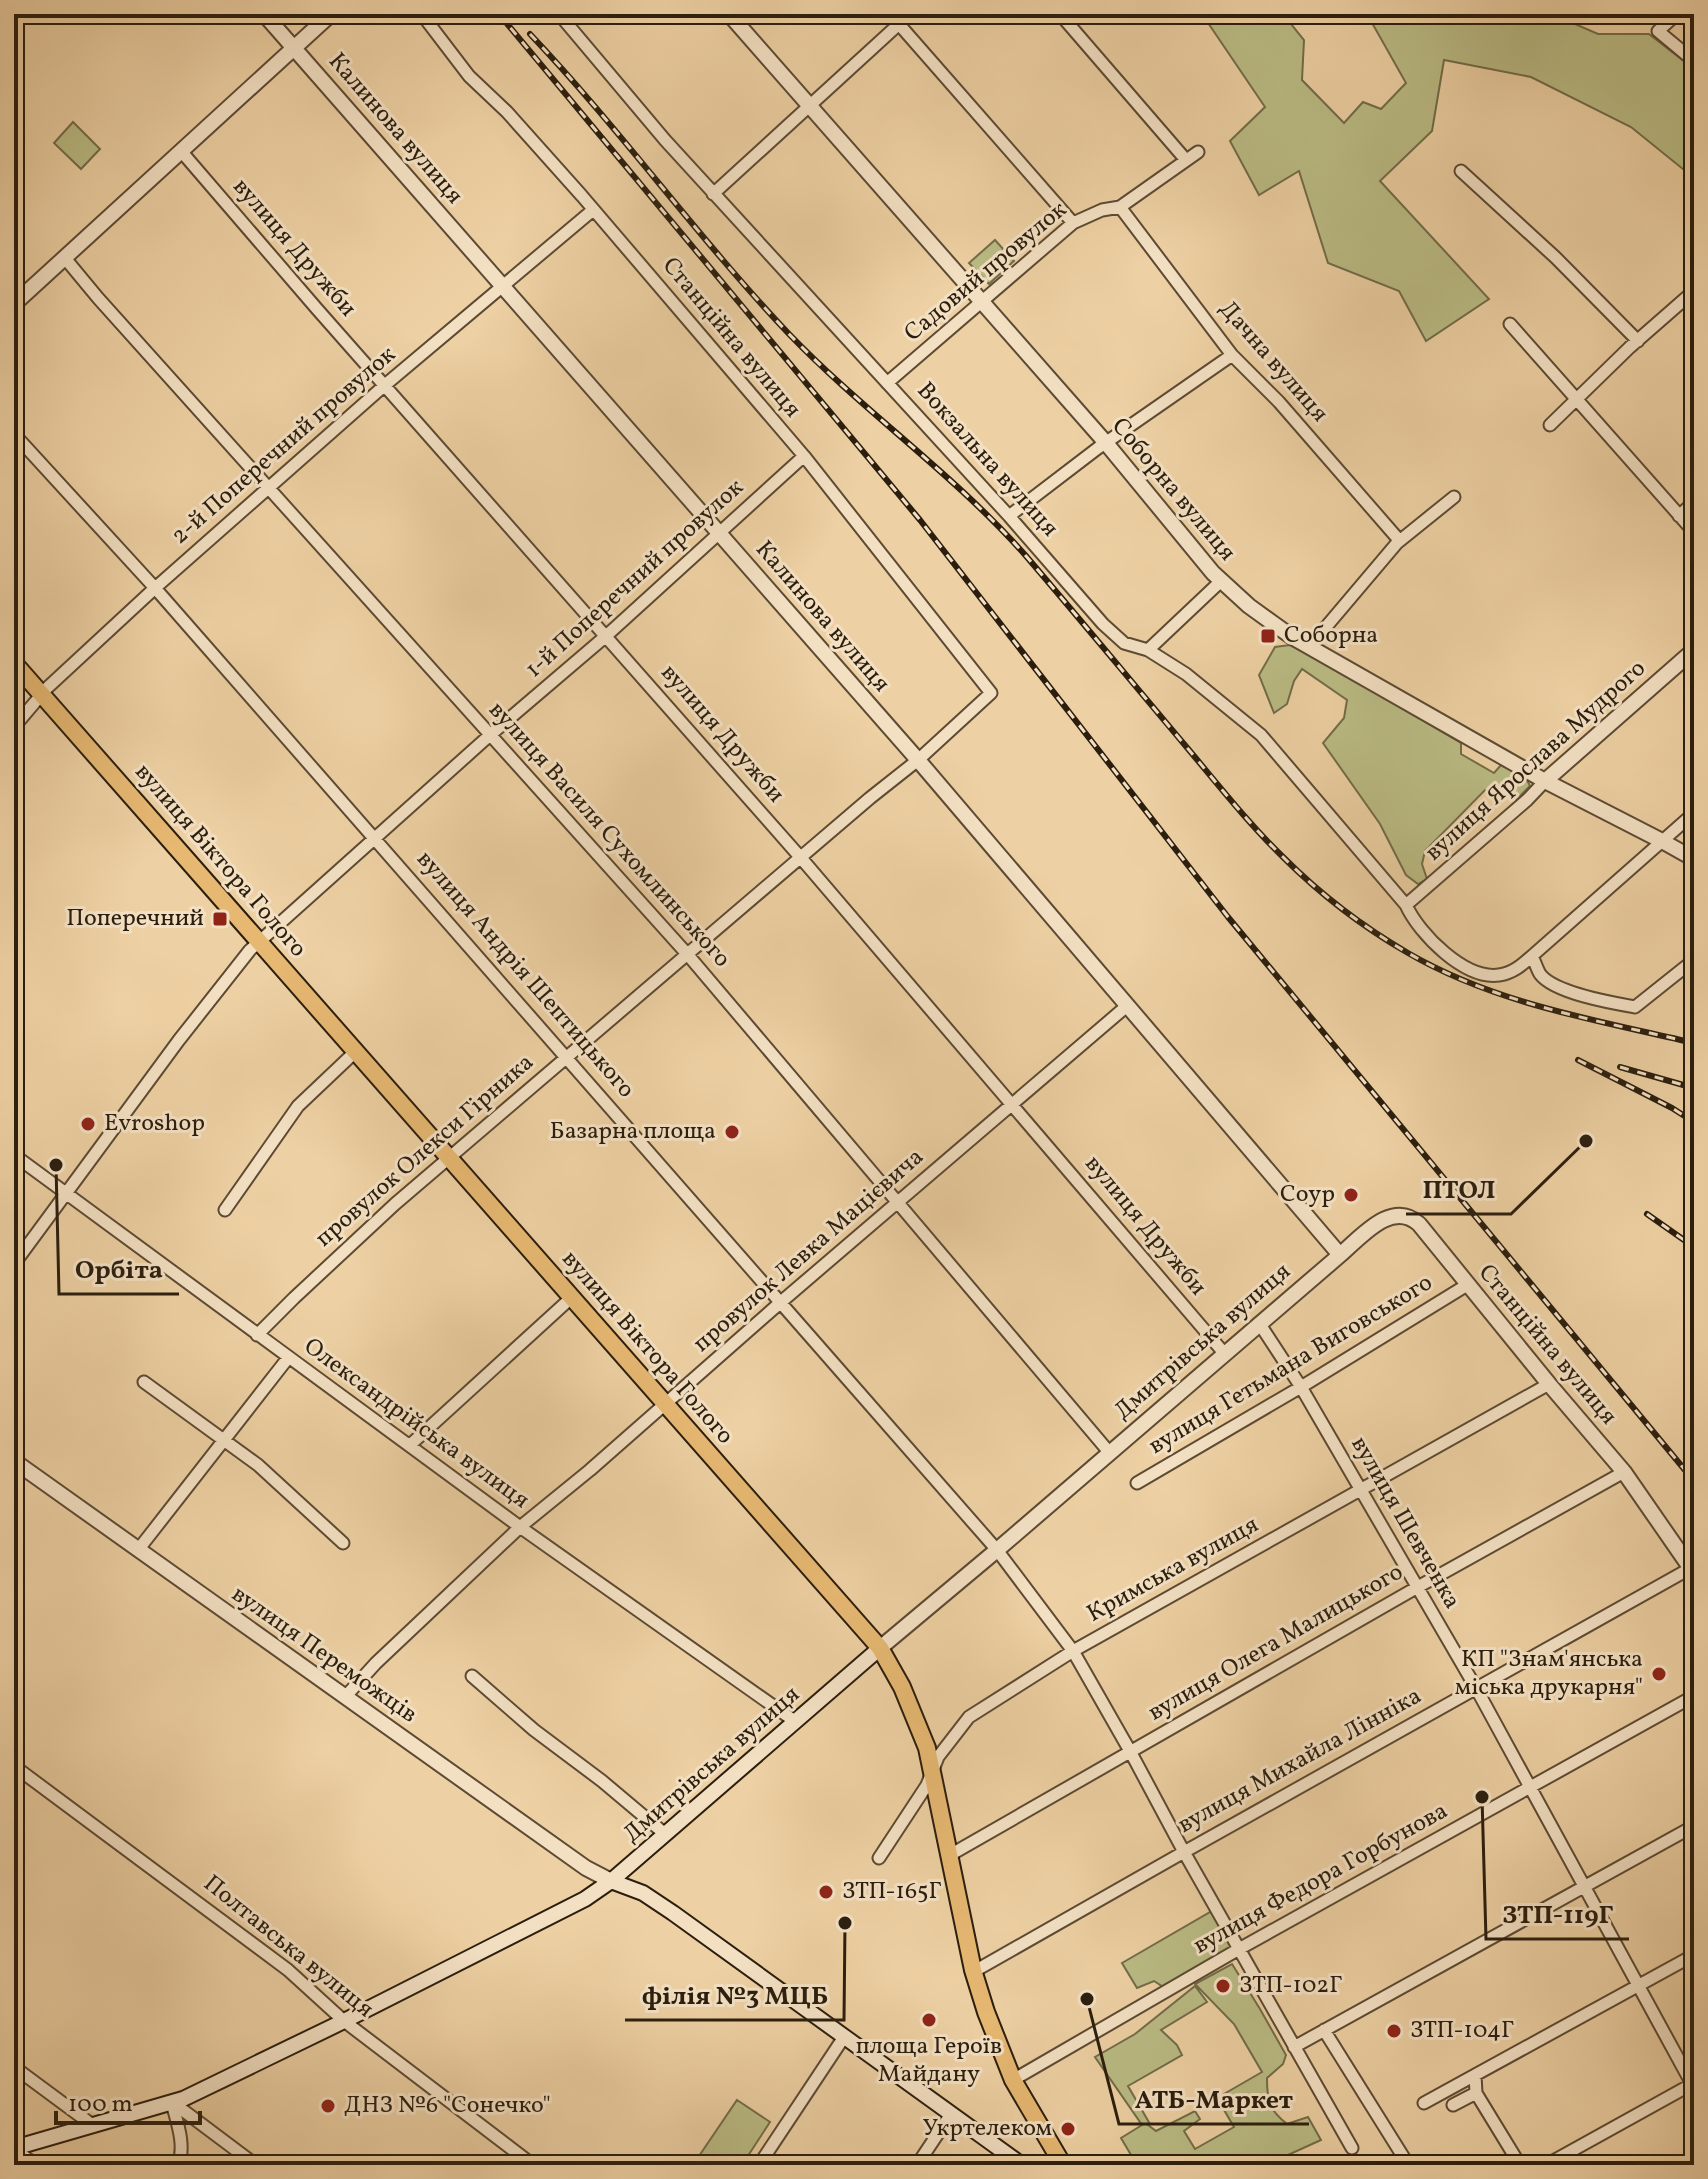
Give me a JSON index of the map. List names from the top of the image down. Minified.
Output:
{"streets":{"main road":["вулиця Віктора Голого"],"street":["Калинова вулиця","вулиця Дружби","Садовий провулок","Станційна вулиця","Дачна вулиця","2-й Поперечний провулок","Вокзальна вулиця","Соборна вулиця","1-й Поперечний провулок","вулиця Ярослава Мудрого","вулиця Василя Сухомлинського","вулиця Андрія Шептицького","провулок Олекси Гірника","провулок Левка Мацієвича","Дмитрівська вулиця","вулиця Гетьмана Виговського","Олександрійська вулиця","вулиця Шевченка","Кримська вулиця","вулиця Олега Малицького","вулиця Переможців","вулиця Михайла Лінніка","вулиця Федора Горбунова","Полтавська вулиця"]},"crossings":[["Калинова вулиця","Станційна вулиця"],["Калинова вулиця","2-й Поперечний провулок"],["Калинова вулиця","1-й Поперечний провулок"],["Калинова вулиця","провулок Олекси Гірника"],["Калинова вулиця","провулок Левка Мацієвича"],["Калинова вулиця","Дмитрівська вулиця"],["вулиця Дружби","2-й Поперечний провулок"],["вулиця Дружби","1-й Поперечний провулок"],["вулиця Дружби","провулок Олекси Гірника"],["вулиця Дружби","провулок Левка Мацієвича"],["вулиця Дружби","Дмитрівська вулиця"],["Садовий провулок","Дачна вулиця"],["Садовий провулок","Вокзальна вулиця"],["Садовий провулок","Соборна вулиця"],["Станційна вулиця","2-й Поперечний провулок"],["Станційна вулиця","1-й Поперечний провулок"],["Станційна вулиця","провулок Олекси Гірника"],["Станційна вулиця","Дмитрівська вулиця"],["Станційна вулиця","вулиця Гетьмана Виговського"],["Станційна вулиця","Кримська вулиця"],["Станційна вулиця","вулиця Олега Малицького"],["Станційна вулиця","вулиця Михайла Лінніка"],["2-й Поперечний провулок","вулиця Василя Сухомлинського"],["2-й Поперечний провулок","вулиця Віктора Голого"],["2-й Поперечний провулок","вулиця Андрія Шептицького"],["Вокзальна вулиця","Соборна вулиця"],["Вокзальна вулиця","вулиця Ярослава Мудрого"],["Соборна вулиця","вулиця Ярослава Мудрого"],["1-й Поперечний провулок","вулиця Василя Сухомлинського"],["1-й Поперечний провулок","вулиця Віктора Голого"],["1-й Поперечний провулок","вулиця Андрія Шептицького"],["1-й Поперечний провулок","Олександрійська вулиця"],["вулиця Василя Сухомлинського","провулок Олекси Гірника"],["вулиця Василя Сухомлинського","провулок Левка Мацієвича"],["вулиця Василя Сухомлинського","Дмитрівська вулиця"],["вулиця Віктора Голого","провулок Олекси Гірника"],["вулиця Віктора Голого","провулок Левка Мацієвича"],["вулиця Віктора Голого","Дмитрівська вулиця"],["вулиця Віктора Голого","Кримська вулиця"],["вулиця Віктора Голого","вулиця Олега Малицького"],["вулиця Віктора Голого","вулиця Михайла Лінніка"],["вулиця Віктора Голого","вулиця Федора Горбунова"],["вулиця Андрія Шептицького","провулок Олекси Гірника"],["вулиця Андрія Шептицького","провулок Левка Мацієвича"],["вулиця Андрія Шептицького","Дмитрівська вулиця"],["вулиця Андрія Шептицького","Кримська вулиця"],["вулиця Андрія Шептицького","вулиця Олега Малицького"],["вулиця Андрія Шептицького","вулиця Михайла Лінніка"],["вулиця Андрія Шептицького","вулиця Федора Горбунова"],["провулок Олекси Гірника","Олександрійська вулиця"],["провулок Левка Мацієвича","Олександрійська вулиця"],["провулок Левка Мацієвича","вулиця Переможців"],["Дмитрівська вулиця","Олександрійська вулиця"],["Дмитрівська вулиця","вулиця Шевченка"],["Дмитрівська вулиця","вулиця Переможців"],["Дмитрівська вулиця","Полтавська вулиця"],["вулиця Гетьмана Виговського","вулиця Шевченка"],["вулиця Шевченка","Кримська вулиця"],["вулиця Шевченка","вулиця Олега Малицького"],["вулиця Шевченка","вулиця Михайла Лінніка"],["вулиця Шевченка","вулиця Федора Горбунова"]],"places":{"transit":["Соборна","Поперечний"],"other":["Evroshop","Базарна площа","ПТОЛ","Орбіта","Соур","КП \"Знам'янська міська друкарня\"","ЗТП-119Г","ЗТП-165Г","філія №3 МЦБ","ЗТП-102Г","АТБ-Маркет","площа Героїв Майдану","ЗТП-104Г","ДНЗ №6 \"Сонечко\"","Укртелеком"]},"scale_bar":"100 m"}
